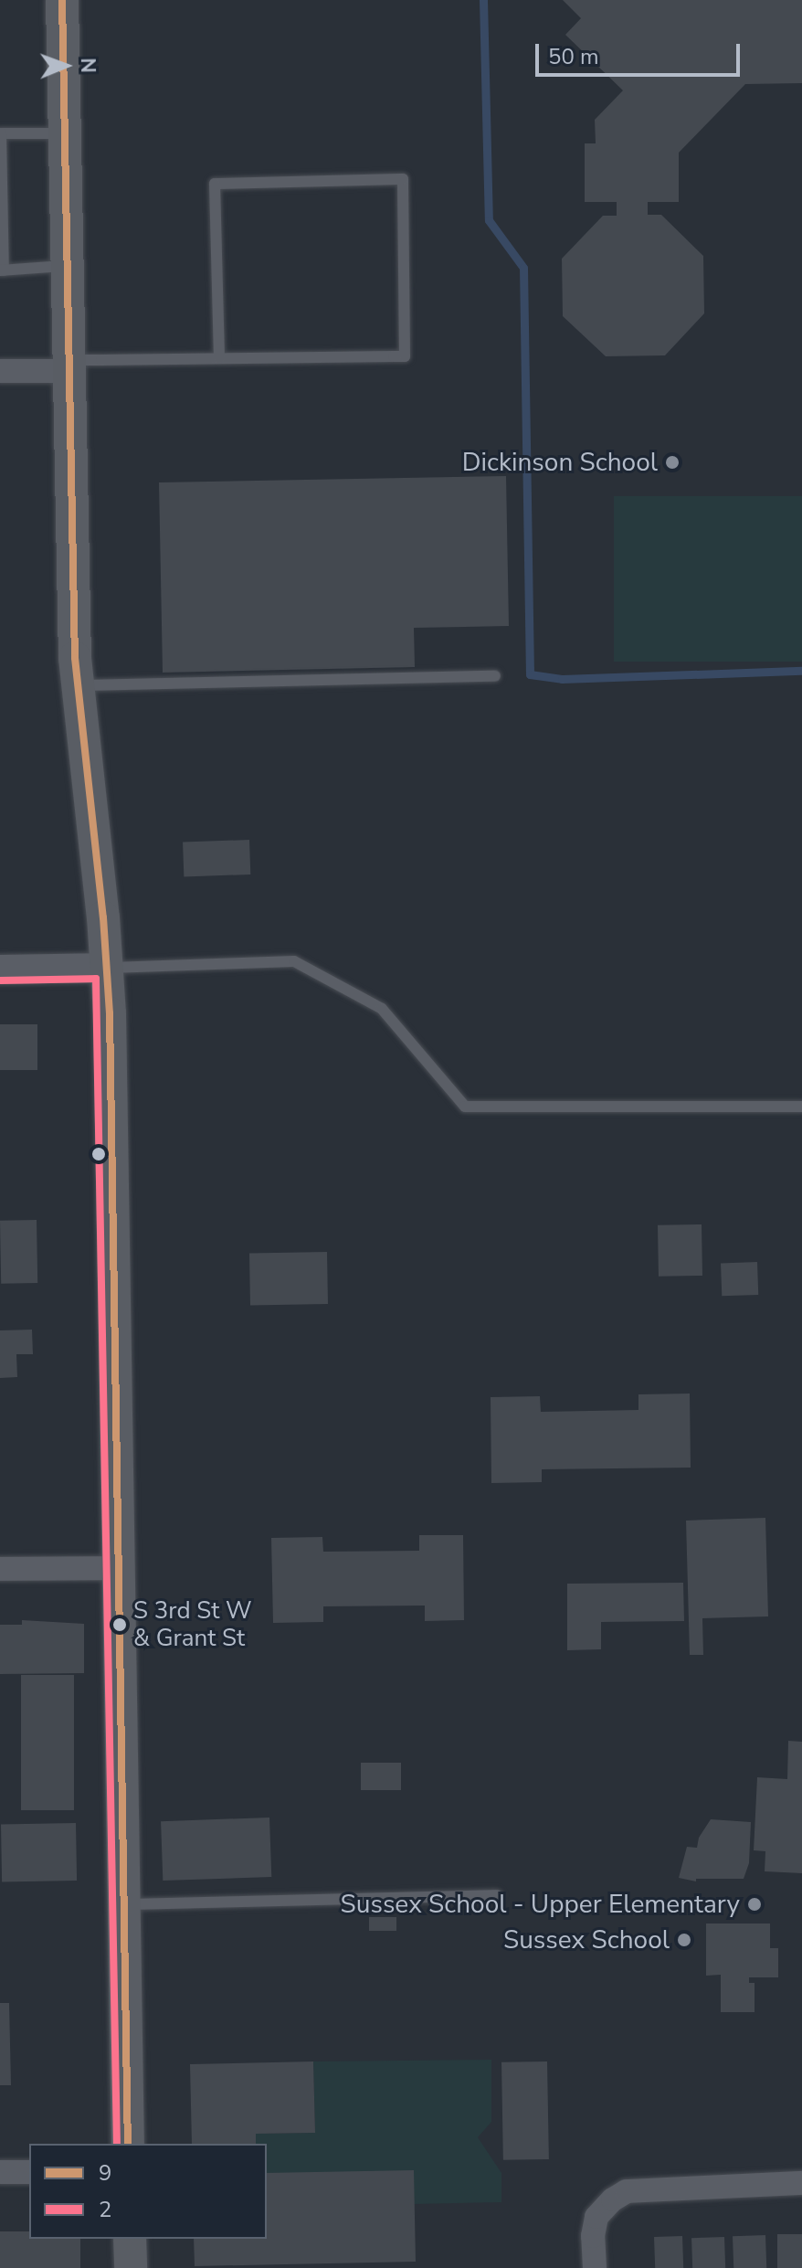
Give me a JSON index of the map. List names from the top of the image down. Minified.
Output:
{"places":["Dickinson School","S 3rd St W & Grant St","Sussex School - Upper Elementary","Sussex School"],"lines":["transit line 9","transit line 2"],"legend":["9","2"],"scale_bar":"50 m","north":"right"}
